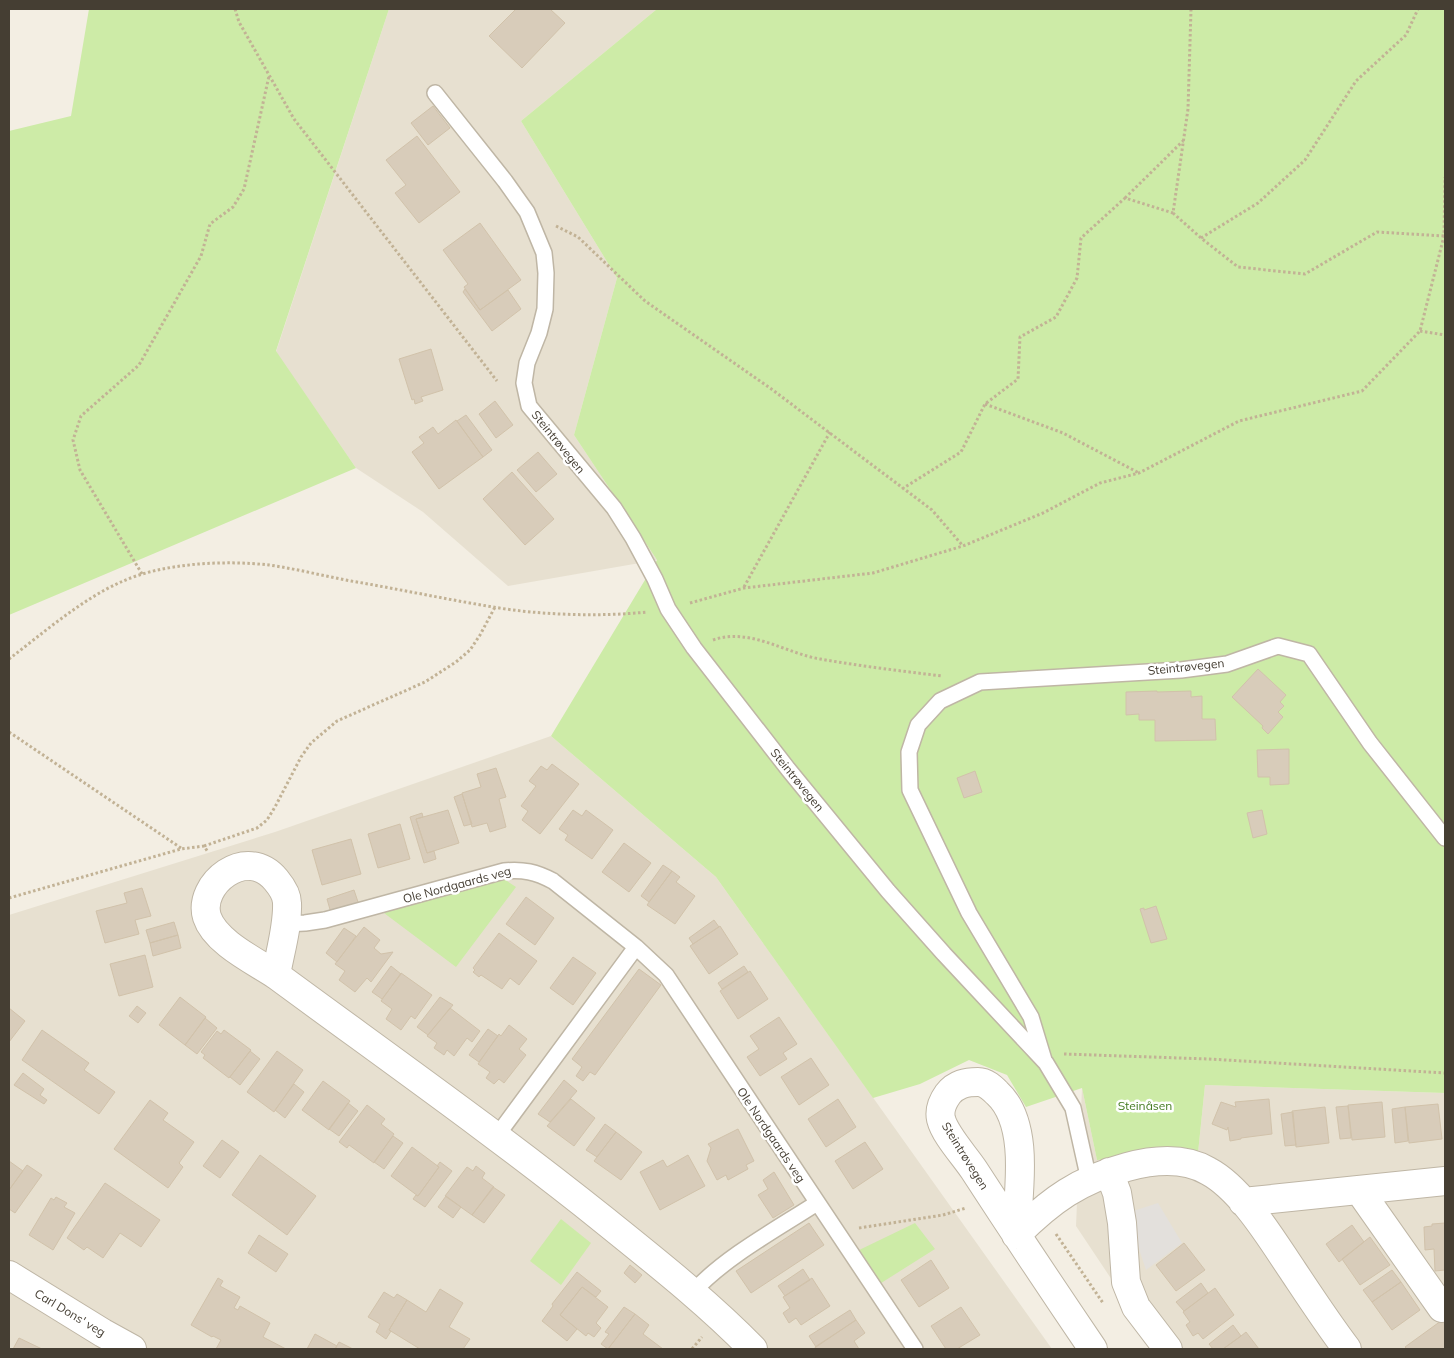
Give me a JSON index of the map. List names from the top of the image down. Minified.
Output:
{"streets":{"street":["Steintrøvegen","Carl Dons' veg"],"lane":["Ole Nordgaards veg"]},"parks":["Steinåsen"]}
